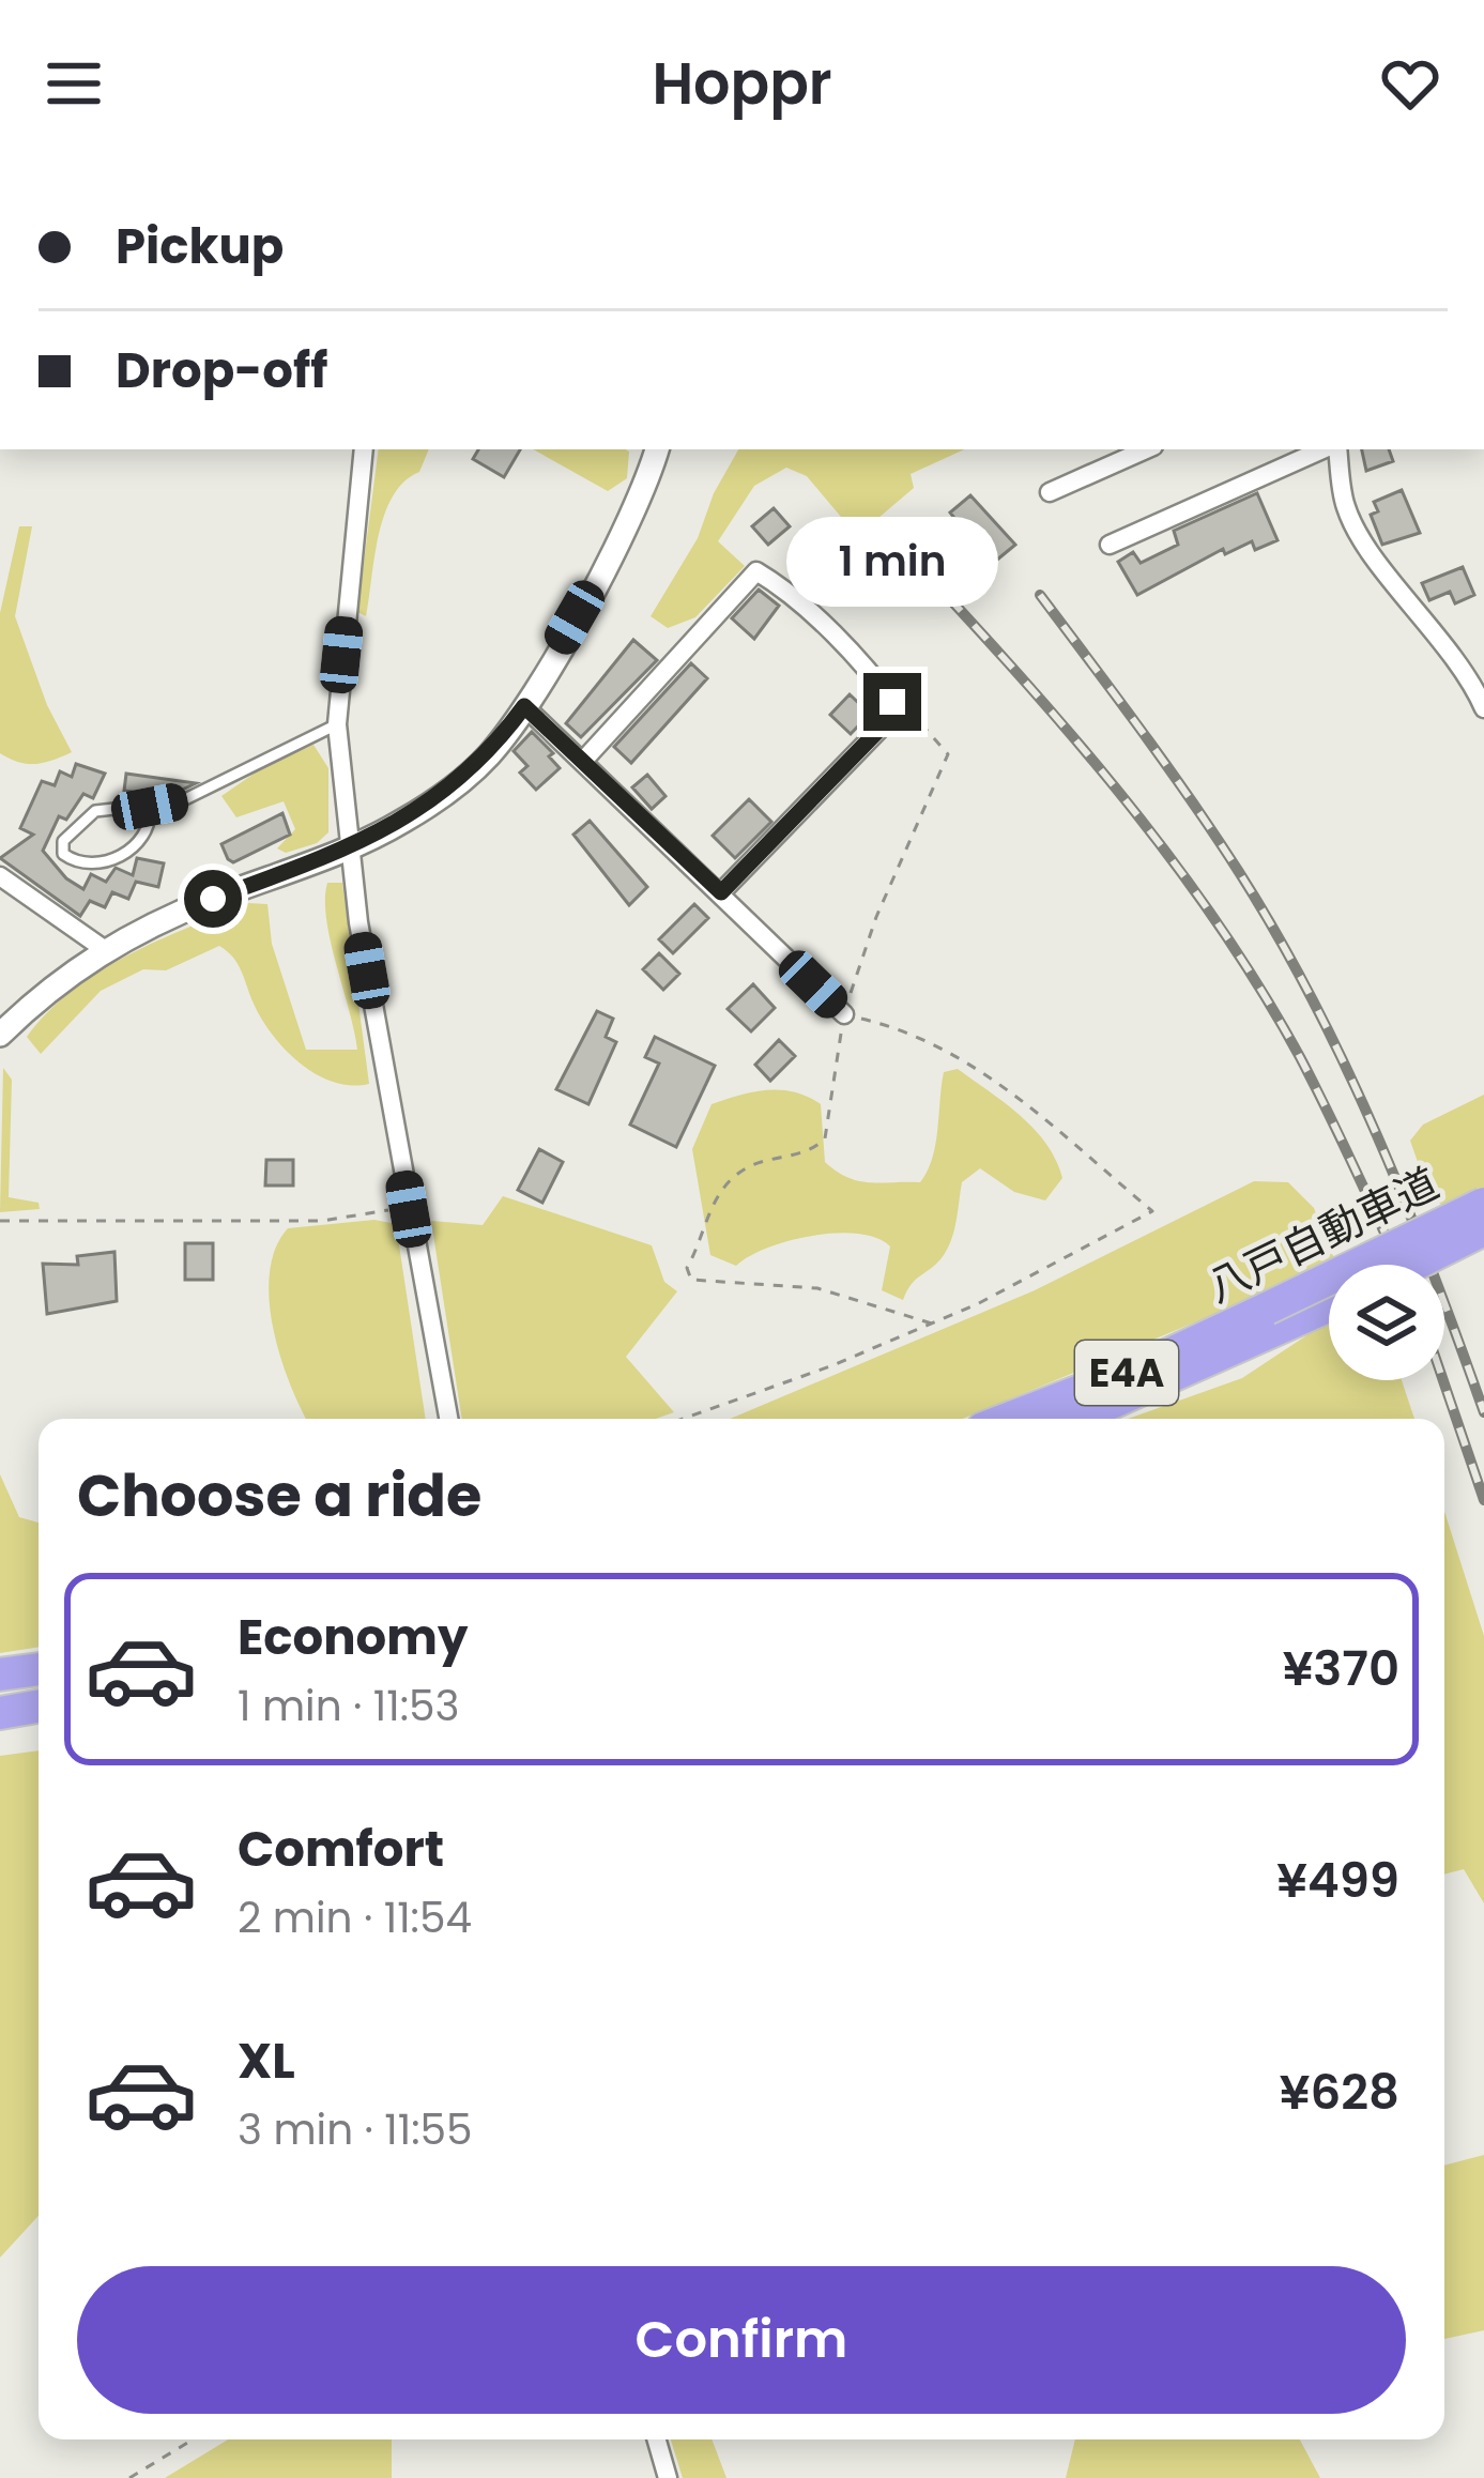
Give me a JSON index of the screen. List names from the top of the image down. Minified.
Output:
{"streets":{"highway":["八戸自動車道","E4A"]},"page":{"header":"Hoppr","banner":["Pickup","Drop-off"],"bubble":"1 min","heading":"Choose a ride","list":[{"name":"Economy","note":"1 min · 11:53","value":"¥370"},{"name":"Comfort","note":"2 min · 11:54","value":"¥499"},{"name":"XL","note":"3 min · 11:55","value":"¥628"}],"buttons":"Confirm"}}
